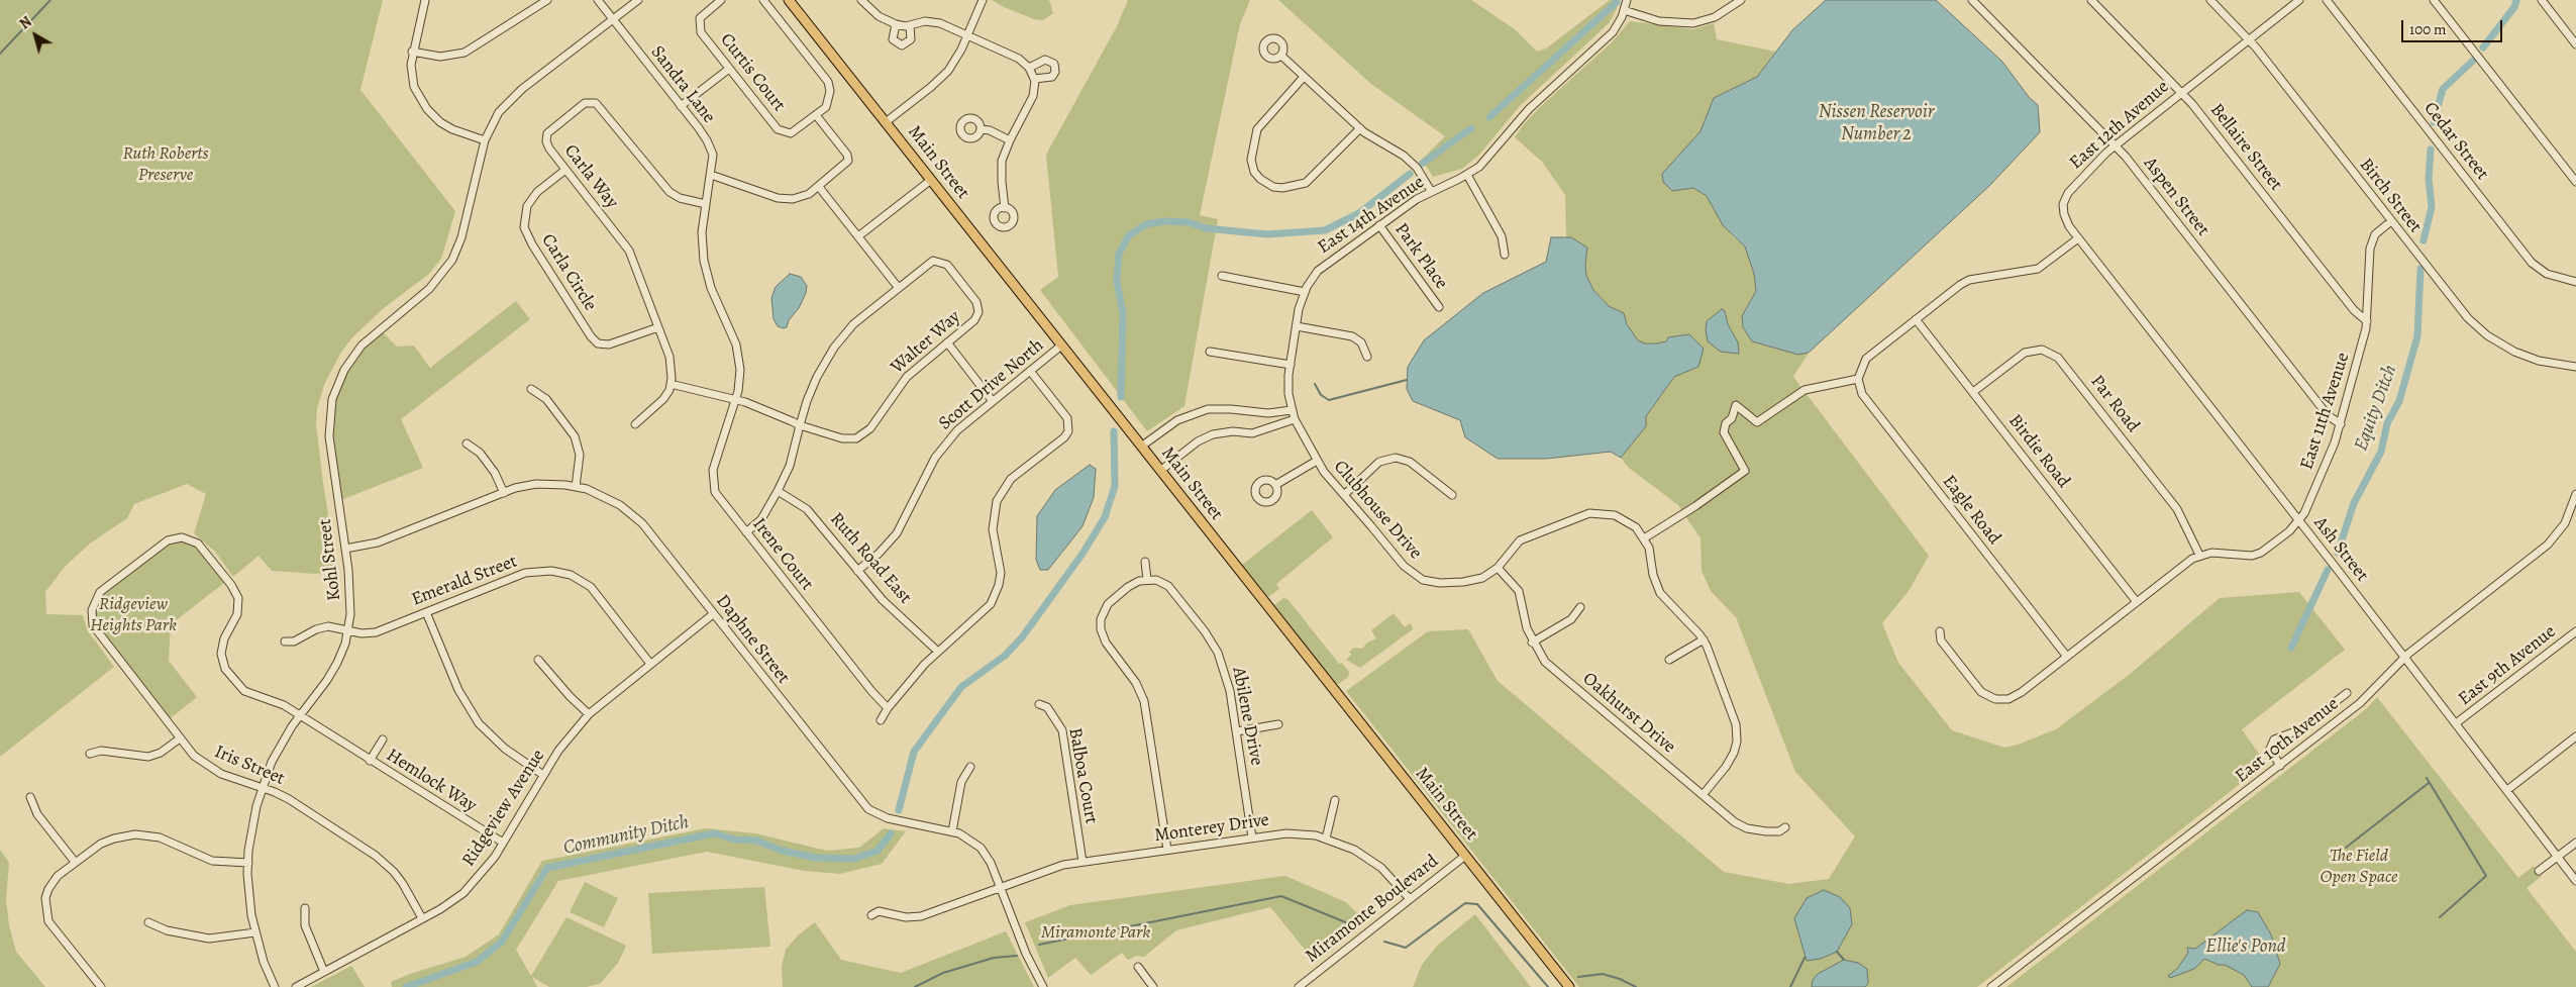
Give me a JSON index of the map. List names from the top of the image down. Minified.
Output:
{"streets":{"main road":["Main Street"],"street":["Curtis Court","Sandra Lane","East 12th Avenue","Cedar Street","Bellaire Street","Carla Way","Birch Street","Aspen Street","East 14th Avenue","Park Place","Carla Circle","Walter Way","Scott Drive North","Par Road","East 11th Avenue","Birdie Road","Clubhouse Drive","Eagle Road","Ash Street","Irene Court","Ruth Road East","Kohl Street","Emerald Street","Daphne Street","East 9th Avenue","Oakhurst Drive","Abilene Drive","East 10th Avenue","Iris Street","Balboa Court","Hemlock Way","Ridgeview Avenue","Monterey Drive","Miramonte Boulevard"]},"crossings":[["Sandra Lane","Carla Way"],["Sandra Lane","Irene Court"],["Sandra Lane","Kohl Street"],["East 12th Avenue","Bellaire Street"],["East 12th Avenue","Birch Street"],["East 12th Avenue","Aspen Street"],["East 12th Avenue","Ash Street"],["Bellaire Street","East 11th Avenue"],["Main Street","Scott Drive North"],["Main Street","Miramonte Boulevard"],["Carla Way","Carla Circle"],["Carla Way","Walter Way"],["Carla Way","Irene Court"],["Birch Street","East 11th Avenue"],["Aspen Street","East 11th Avenue"],["East 14th Avenue","Park Place"],["East 14th Avenue","Clubhouse Drive"],["Walter Way","Irene Court"],["Scott Drive North","Ruth Road East"],["Par Road","East 11th Avenue"],["Par Road","Birdie Road"],["East 11th Avenue","Ash Street"],["Clubhouse Drive","Oakhurst Drive"],["Ash Street","East 9th Avenue"],["Ash Street","East 10th Avenue"],["Kohl Street","Emerald Street"],["Kohl Street","Daphne Street"],["Kohl Street","Iris Street"],["Kohl Street","Hemlock Way"],["Emerald Street","Ridgeview Avenue"],["Daphne Street","Ridgeview Avenue"],["Daphne Street","Monterey Drive"],["Abilene Drive","Monterey Drive"],["Iris Street","Hemlock Way"],["Iris Street","Ridgeview Avenue"],["Balboa Court","Monterey Drive"],["Hemlock Way","Ridgeview Avenue"],["Monterey Drive","Miramonte Boulevard"]],"water":["Nissen Reservoir Number 2","Equity Ditch","Community Ditch","Ellie's Pond"],"parks":["Ruth Roberts Preserve","Ridgeview Heights Park","The Field Open Space","Miramonte Park"],"scale_bar":"100 m","north":"top left"}
